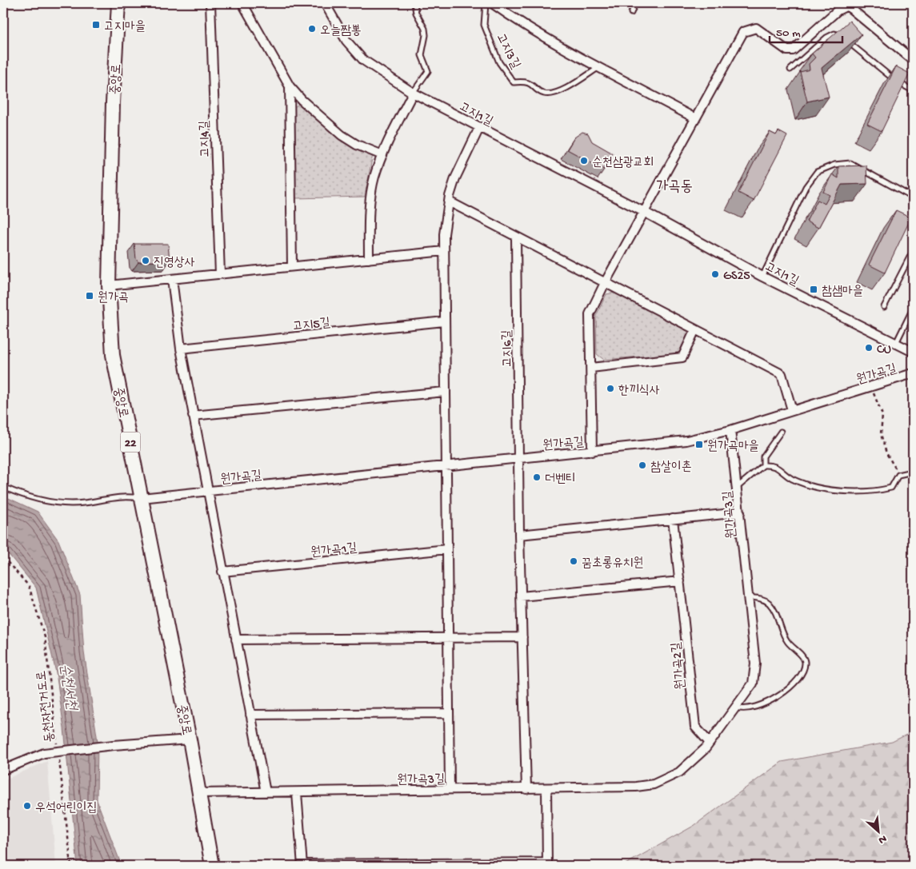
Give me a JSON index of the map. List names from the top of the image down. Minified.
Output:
{"streets":{"main road":["중앙로","22"],"street":["고지3길","고지1길","고지4길","고지5길","고지6길","원가곡길","원가곡3길","원가곡1길","원가곡2길"],"path":["동천자전거도로"]},"crossings":[["중앙로","원가곡길"],["중앙로","원가곡3길"],["고지6길","원가곡길"],["원가곡길","원가곡3길"],["원가곡길","원가곡1길"],["원가곡3길","원가곡2길"]],"districts":["가곡동"],"water":["순천서천"],"places":{"transit":["고지마을","참샘마을","원가곡","원가곡마을"],"other":["오늘짬뽕","순천삼광교회","진영상사","GS25","CU","한끼식사","참살이촌","더벤티","꿈초롱유치원","우석어린이집"]},"scale_bar":"50 m","north":"bottom right"}
